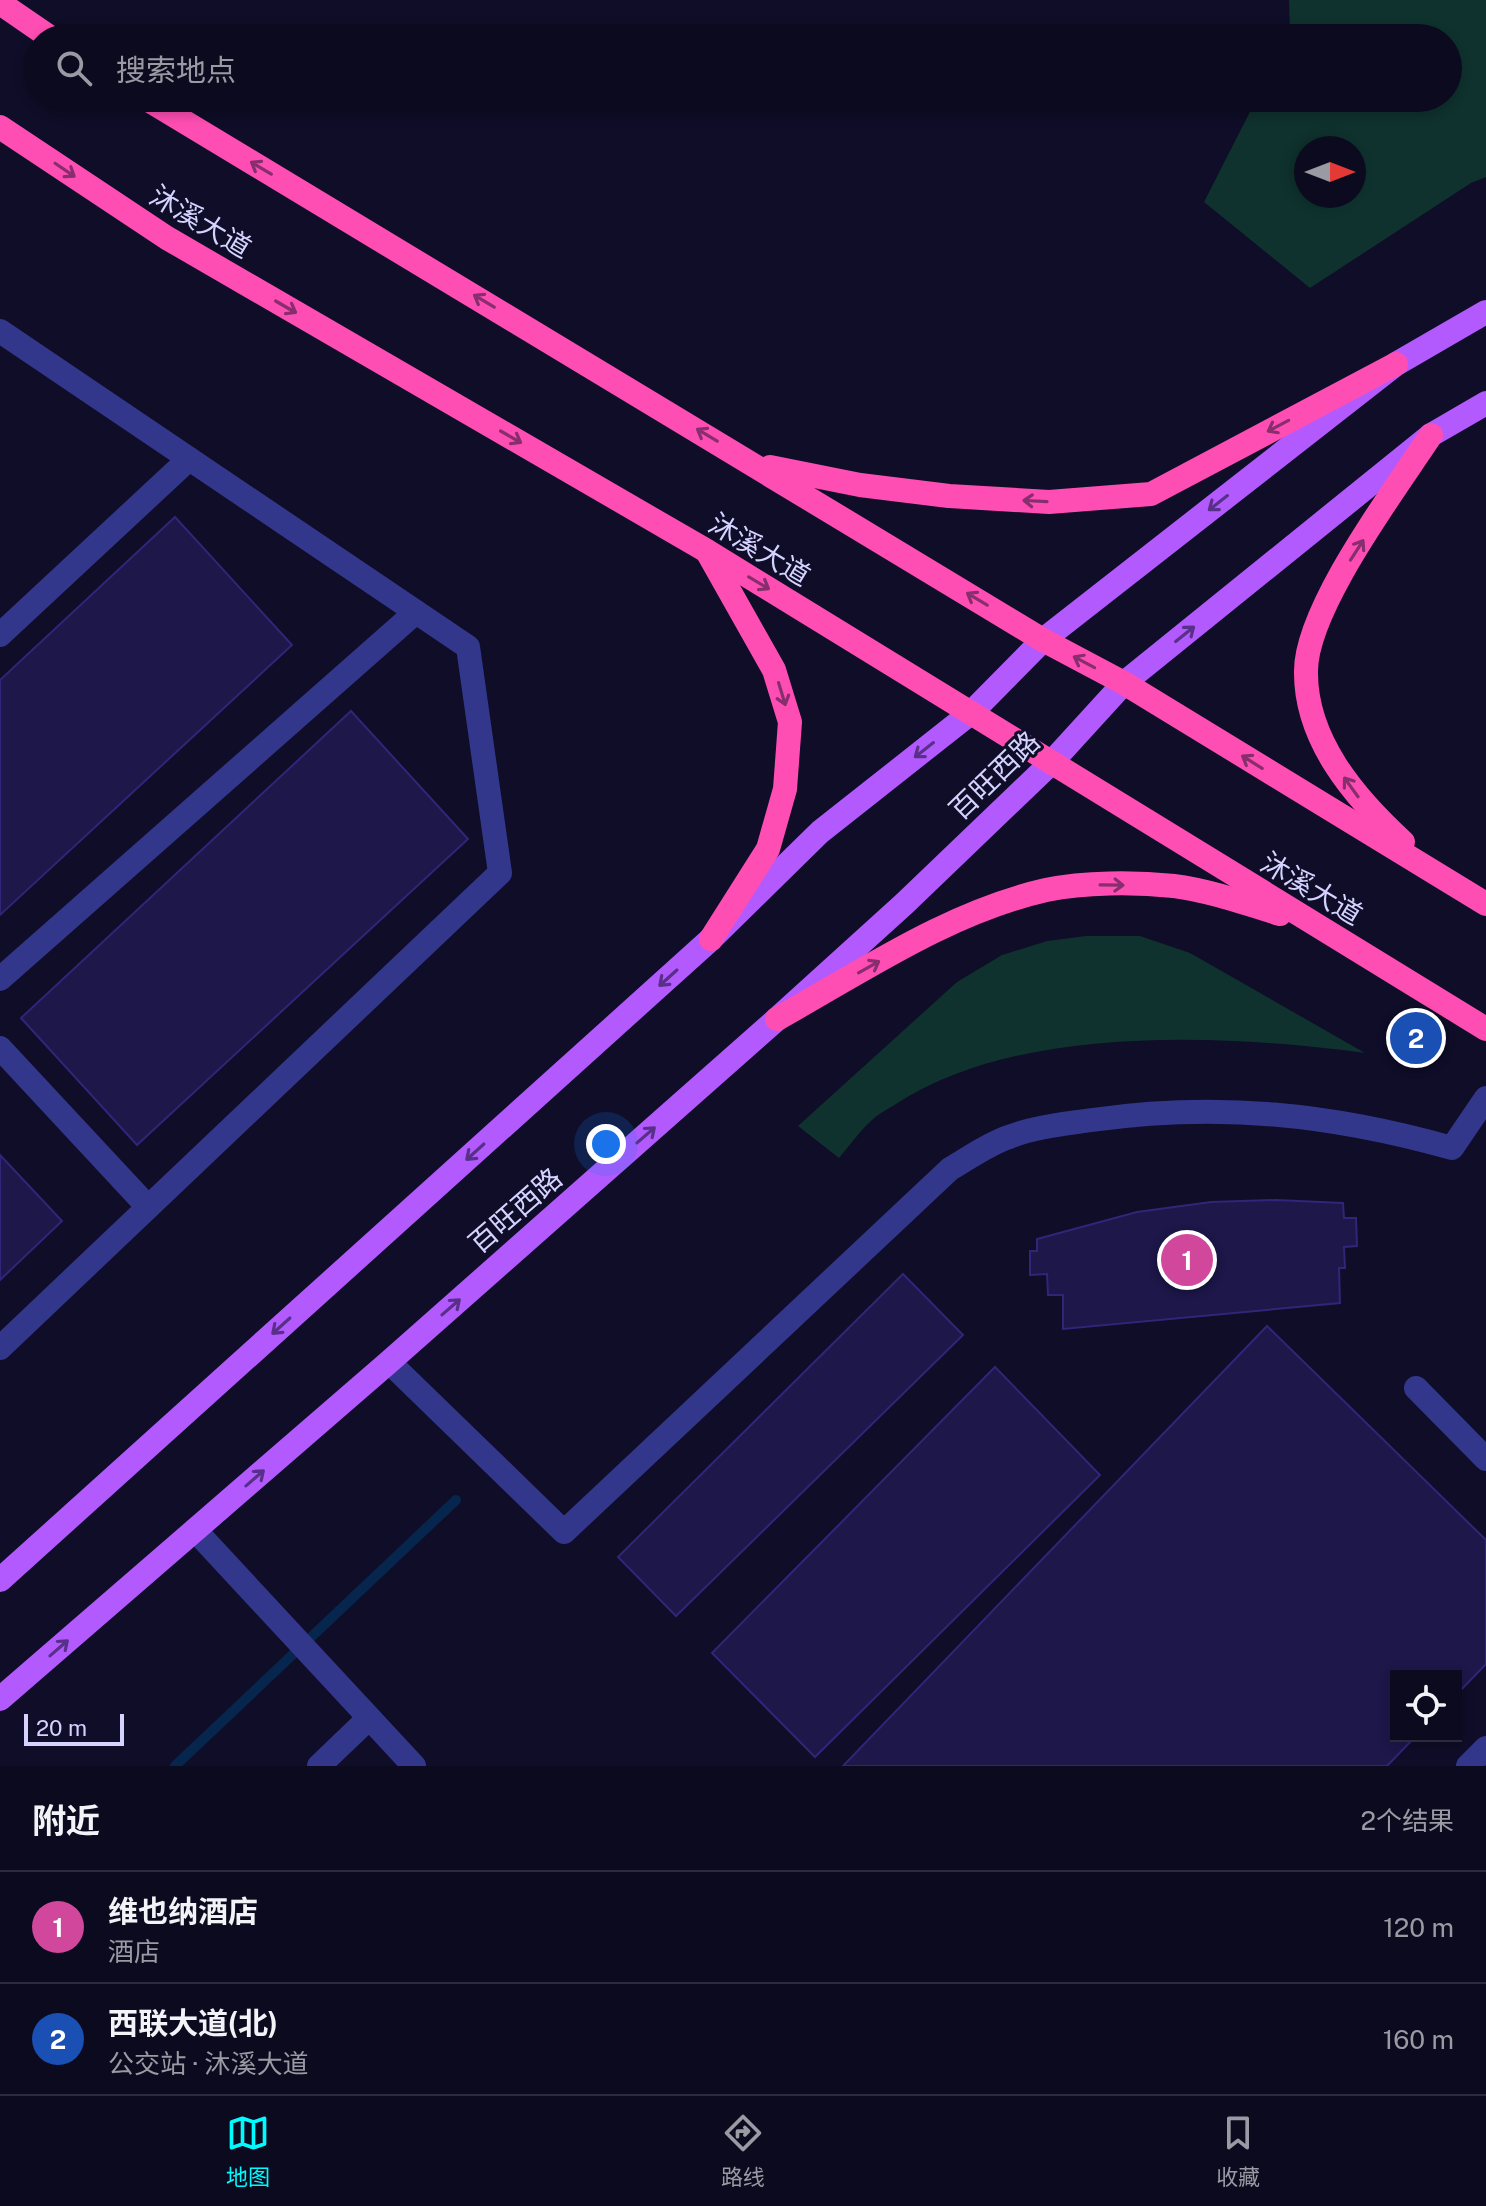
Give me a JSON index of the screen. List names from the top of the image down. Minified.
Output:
{"streets":{"highway":["沐溪大道"],"main road":["百旺西路"]},"crossings":[["沐溪大道","百旺西路"]],"scale_bar":"20 m","north":"right","page":{"search":"搜索地点","pins":["2","1"],"scale":"20 m","heading":["附近","2个结果"],"list":[{"mark":"1","name":"维也纳酒店","note":"酒店","value":"120 m"},{"mark":"2","name":"西联大道(北)","note":"公交站 · 沐溪大道","value":"160 m"}],"nav":["地图","路线","收藏"]}}
